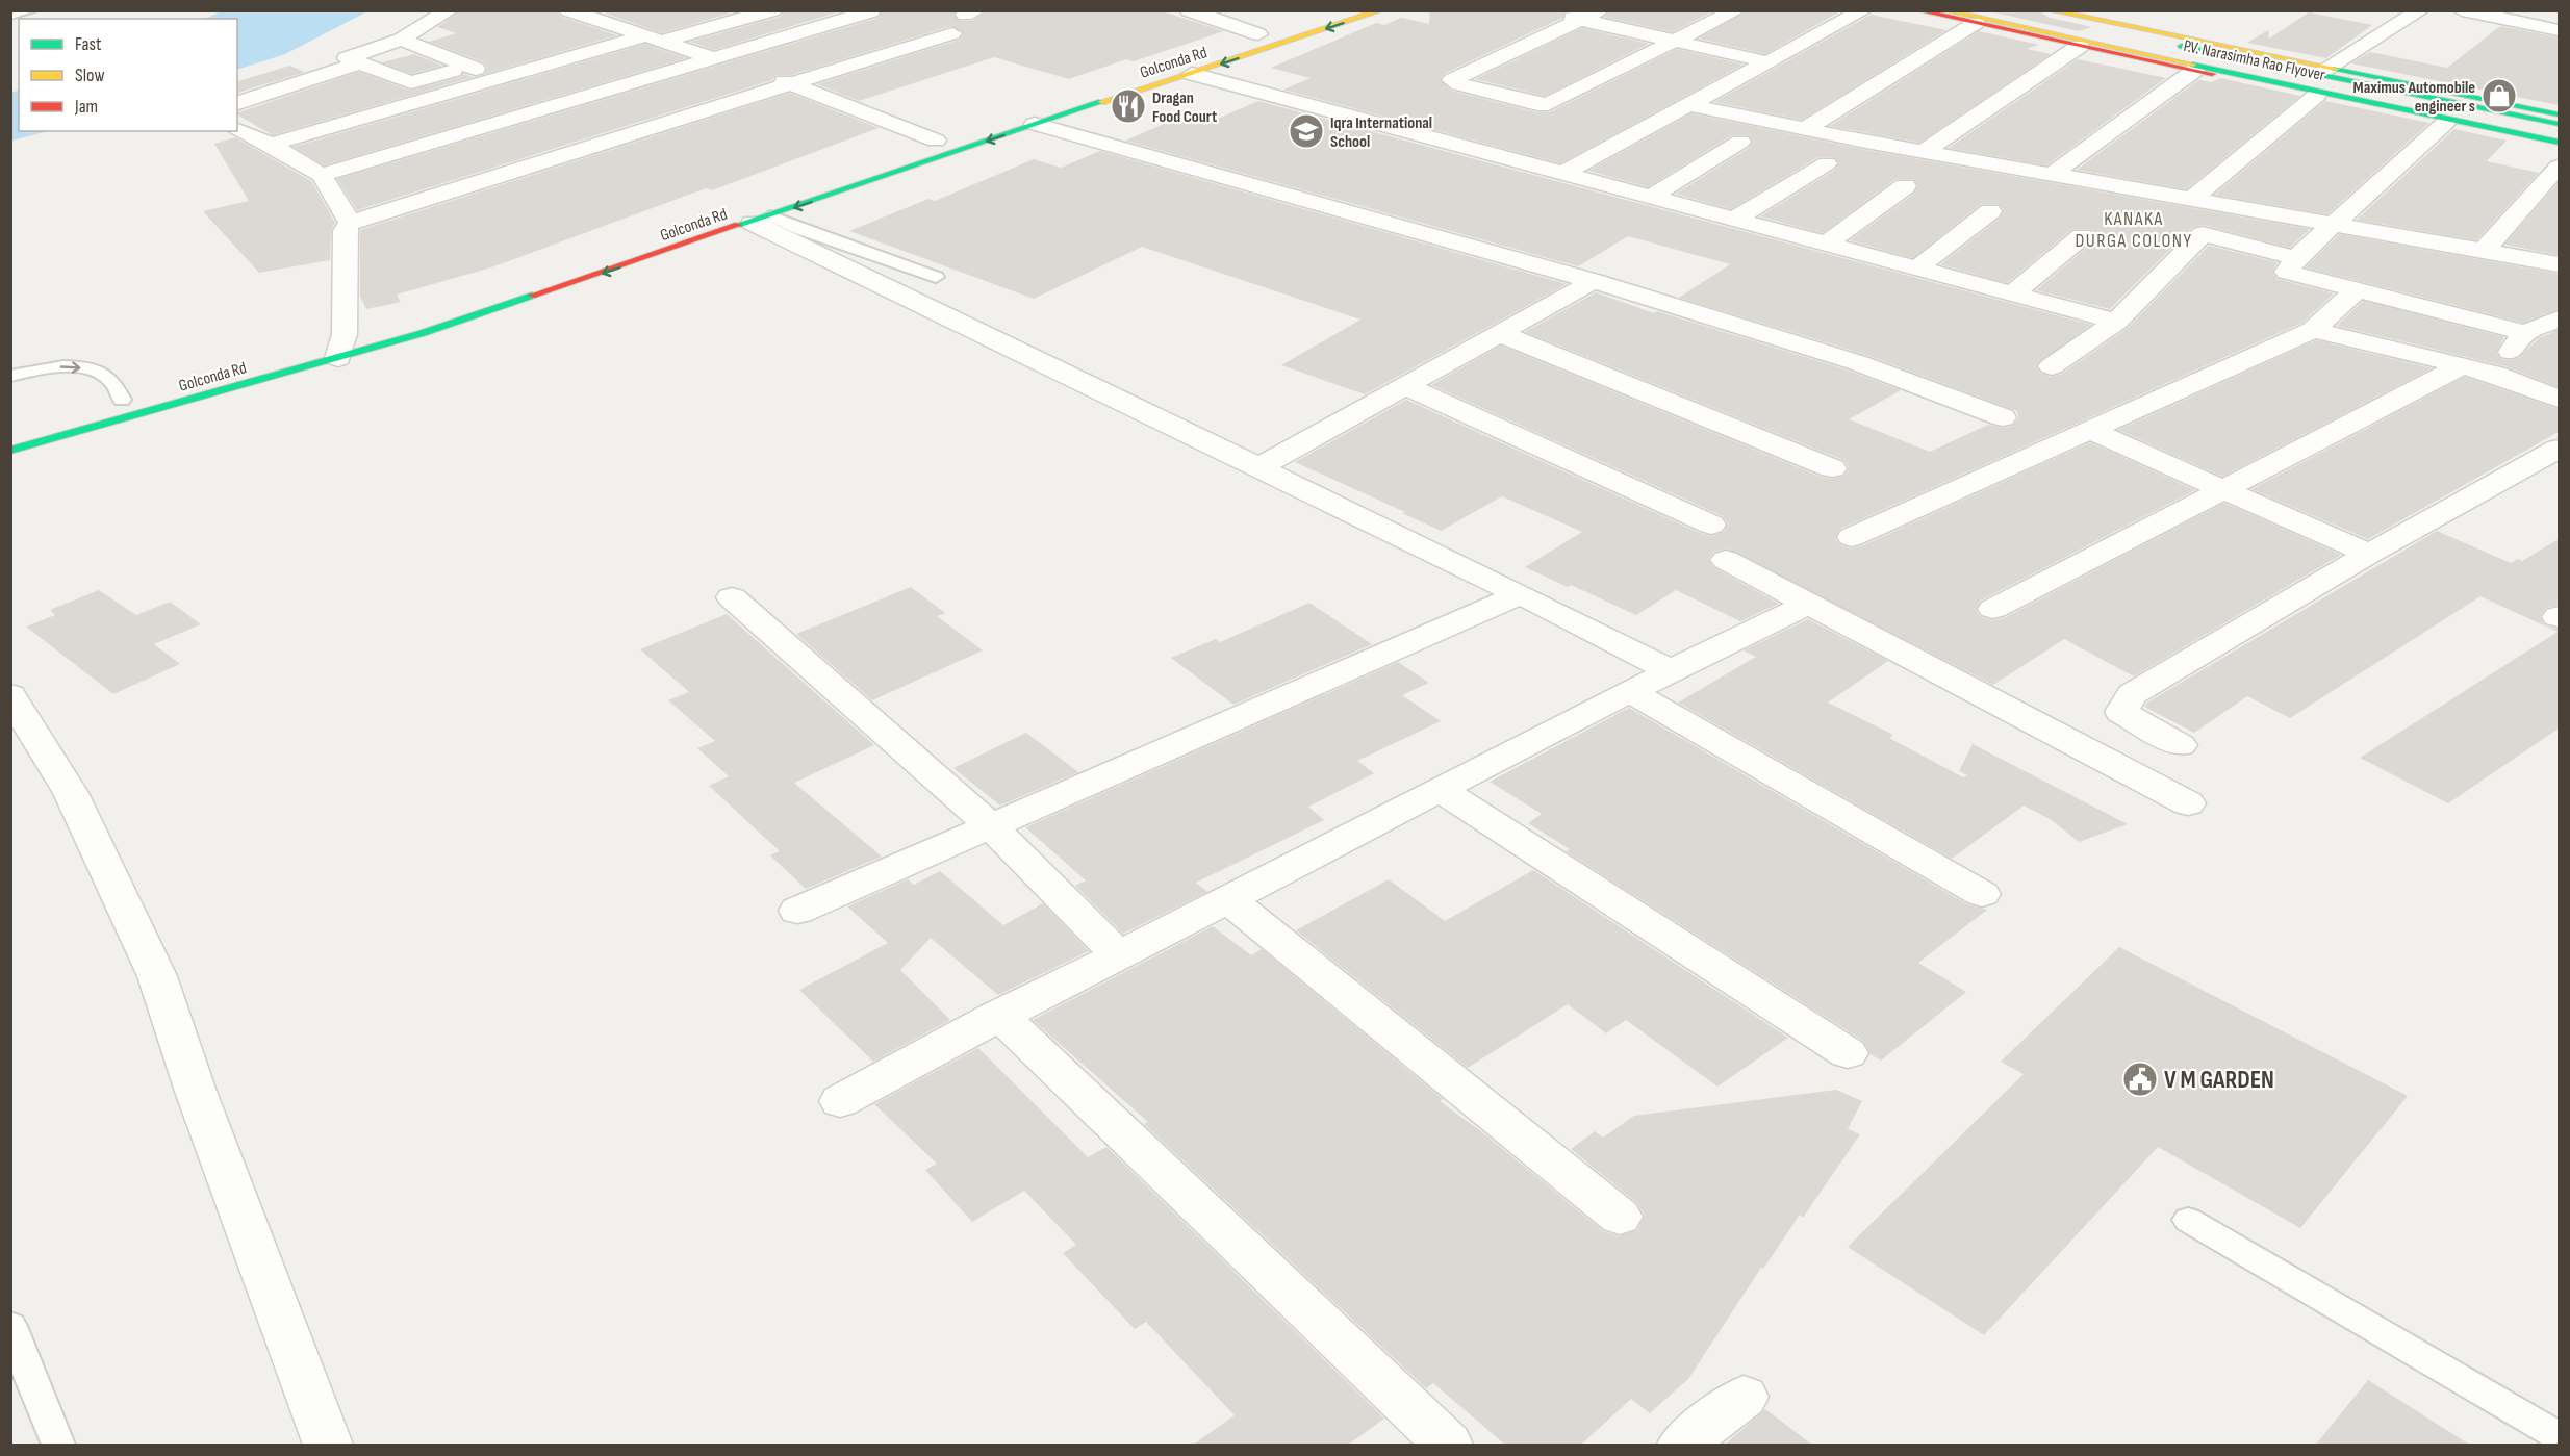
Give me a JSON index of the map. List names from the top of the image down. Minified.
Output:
{"streets":{"main road":["P.V. Narasimha Rao Flyover","Golconda Rd"]},"one_way":["Golconda Rd"],"districts":["KANAKA DURGA COLONY"],"places":{"shop":["Maximus Automobile engineer s"],"restaurant":["Dragan Food Court"],"school or university":["Iqra International School"],"public building":["V M GARDEN"]},"legend":["Fast","Slow","Jam"]}
